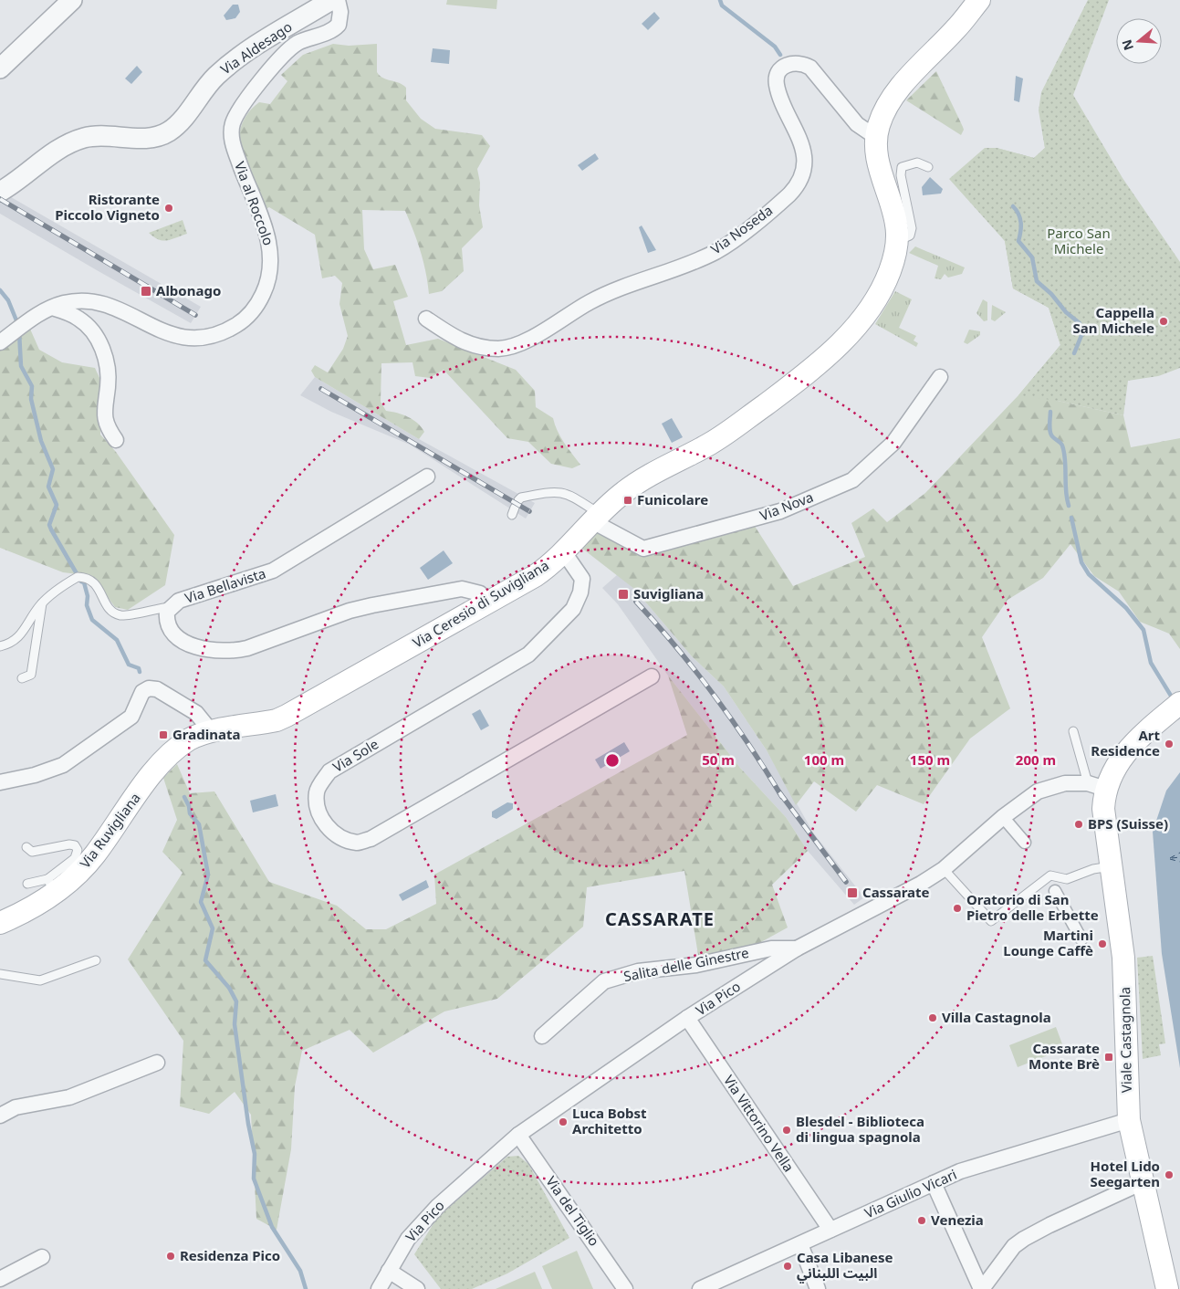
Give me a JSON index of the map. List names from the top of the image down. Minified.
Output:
{"streets":{"main road":["Via Ceresio di Suvigliana","Via Ruvigliana","Viale Castagnola"],"street":["Via Aldesago","Via al Roccolo","Via Noseda","Via Nova","Via Bellavista","Via Sole","Salita delle Ginestre","Via Pico","Via Vittorino Vella","Via Giulio Vicari","Via del Tiglio"]},"crossings":[["Via Noseda","Via Ceresio di Suvigliana"],["Via Nova","Via Ceresio di Suvigliana"],["Via Bellavista","Via Ceresio di Suvigliana"],["Via Ceresio di Suvigliana","Via Sole"],["Via Ceresio di Suvigliana","Via Ruvigliana"],["Salita delle Ginestre","Via Pico"],["Via Pico","Viale Castagnola"],["Via Pico","Via Vittorino Vella"],["Via Pico","Via del Tiglio"],["Viale Castagnola","Via Giulio Vicari"],["Via Vittorino Vella","Via Giulio Vicari"]],"districts":["CASSARATE"],"parks":["Parco San Michele"],"places":{"other":["Ristorante Piccolo Vigneto","Cappella San Michele","Art Residence","BPS (Suisse)","Oratorio di San Pietro delle Erbette","Martini Lounge Caffè","Villa Castagnola","Luca Bobst Architetto","Blesdel - Biblioteca di lingua spagnola","Hotel Lido Seegarten","Venezia","Residenza Pico","Casa Libanese البيت اللبناني"],"transit":["Albonago","Funicolare","Suvigliana","Gradinata","Cassarate","Cassarate Monte Brè"]},"north":"left","rings":["50 m","100 m","150 m","200 m"]}
